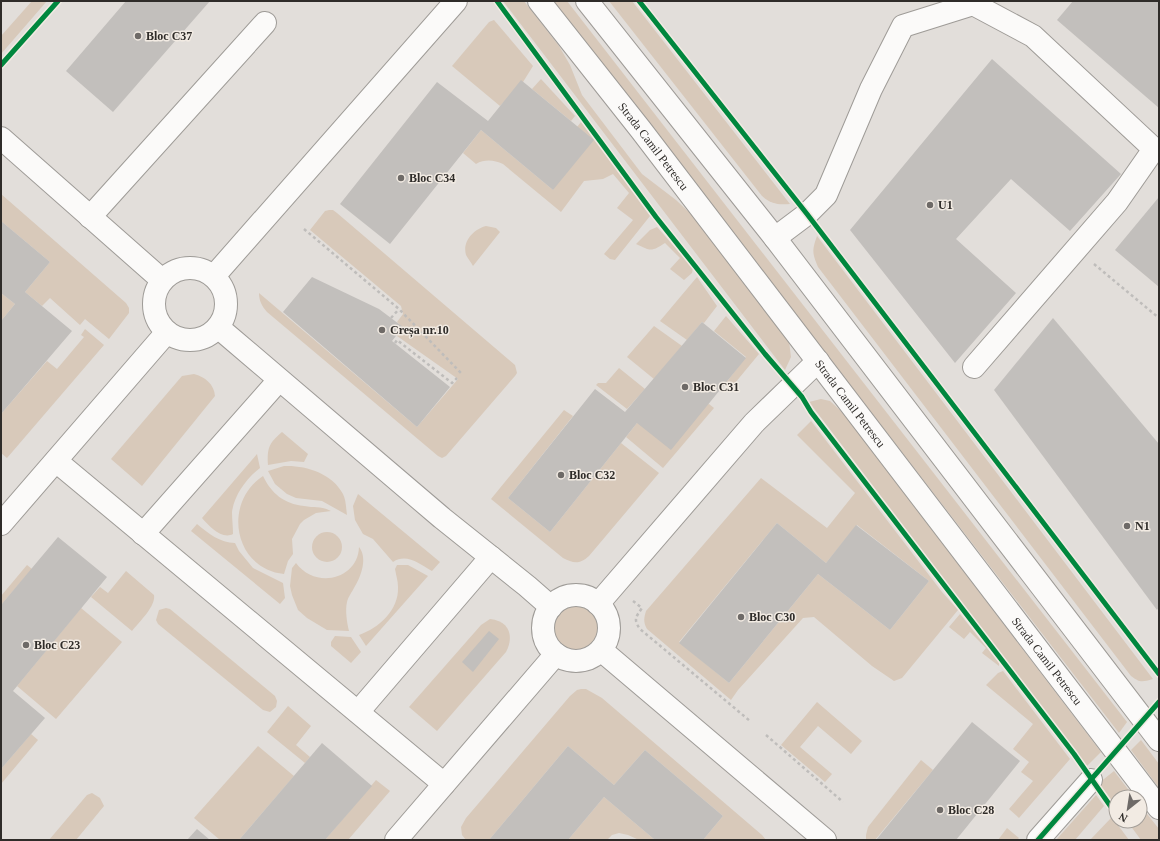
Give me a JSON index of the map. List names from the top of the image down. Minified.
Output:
{"streets":{"street":["Strada Camil Petrescu"]},"places":["Bloc C37","Bloc C34","U1","Creșa nr.10","Bloc C31","Bloc C32","N1","Bloc C30","Bloc C23","Bloc C28"],"north":"bottom left"}
